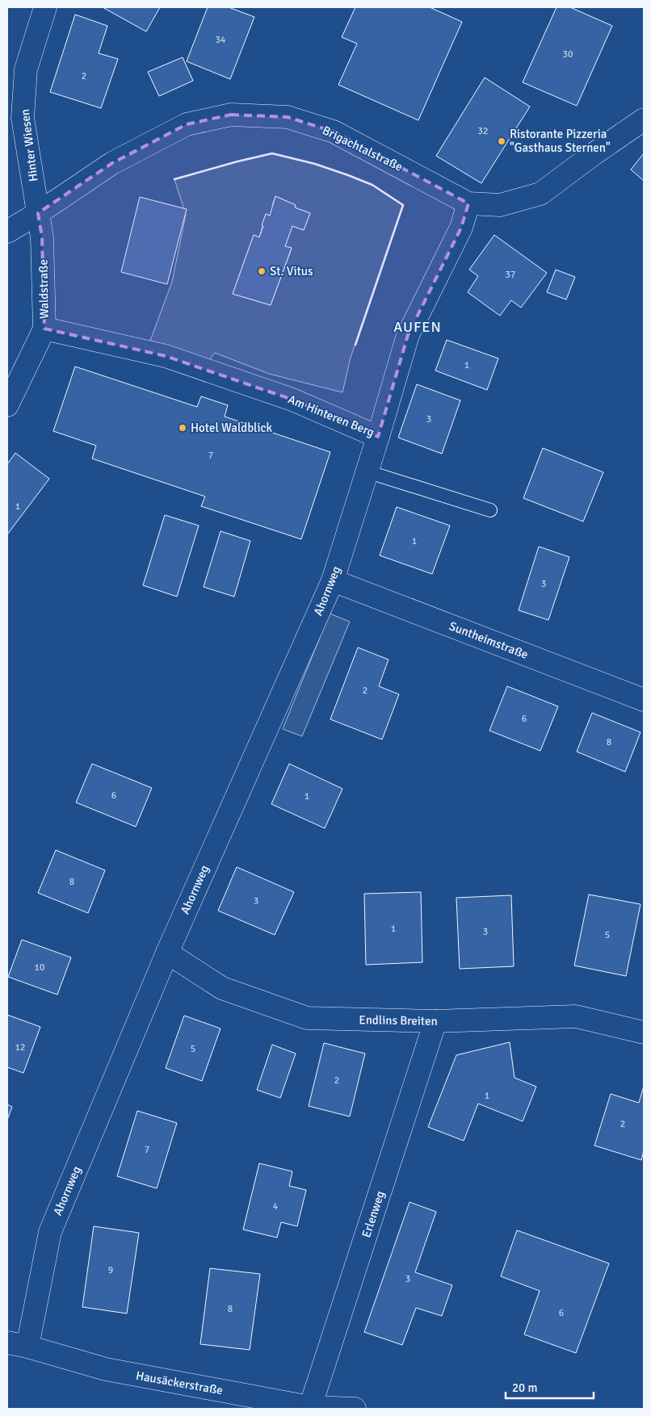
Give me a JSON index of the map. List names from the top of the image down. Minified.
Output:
{"streets":{"street":["Hinter Wiesen","Brigachtalstraße","Waldstraße","Am Hinteren Berg","Ahornweg","Suntheimstraße","Endlins Breiten","Erlenweg","Hausäckerstraße"]},"crossings":[["Hinter Wiesen","Brigachtalstraße"],["Hinter Wiesen","Waldstraße"],["Brigachtalstraße","Waldstraße"],["Brigachtalstraße","Am Hinteren Berg"],["Waldstraße","Am Hinteren Berg"],["Am Hinteren Berg","Ahornweg"],["Ahornweg","Suntheimstraße"],["Ahornweg","Endlins Breiten"],["Ahornweg","Hausäckerstraße"],["Endlins Breiten","Erlenweg"],["Erlenweg","Hausäckerstraße"]],"districts":["AUFEN"],"places":["Ristorante Pizzeria \"Gasthaus Sternen\"","St. Vitus","Hotel Waldblick"],"house_numbers":["34","30","2","32","37","1","3","7","1","1","3","2","6","8","6","1","8","3","1","3","5","10","12","5","2","1","2","7","4","9","3","8","6"],"scale_bar":"20 m"}
